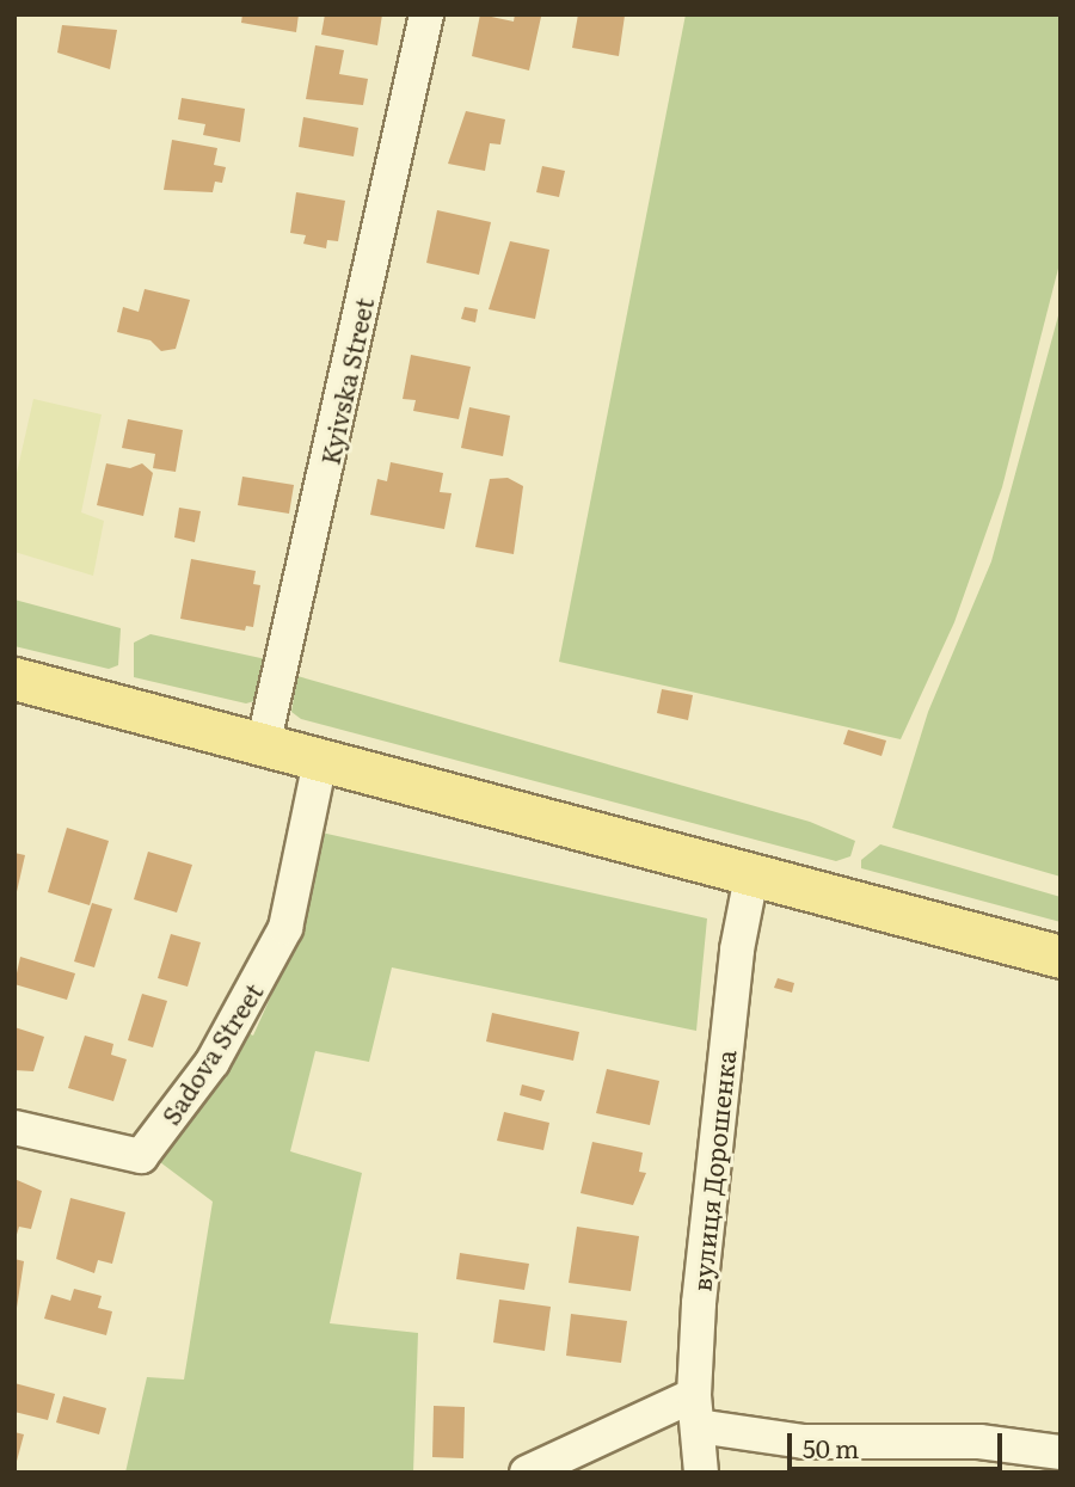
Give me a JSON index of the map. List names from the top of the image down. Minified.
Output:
{"streets":{"street":["Kyivska Street","Sadova Street","вулиця Дорошенка"]},"scale_bar":"50 m"}
